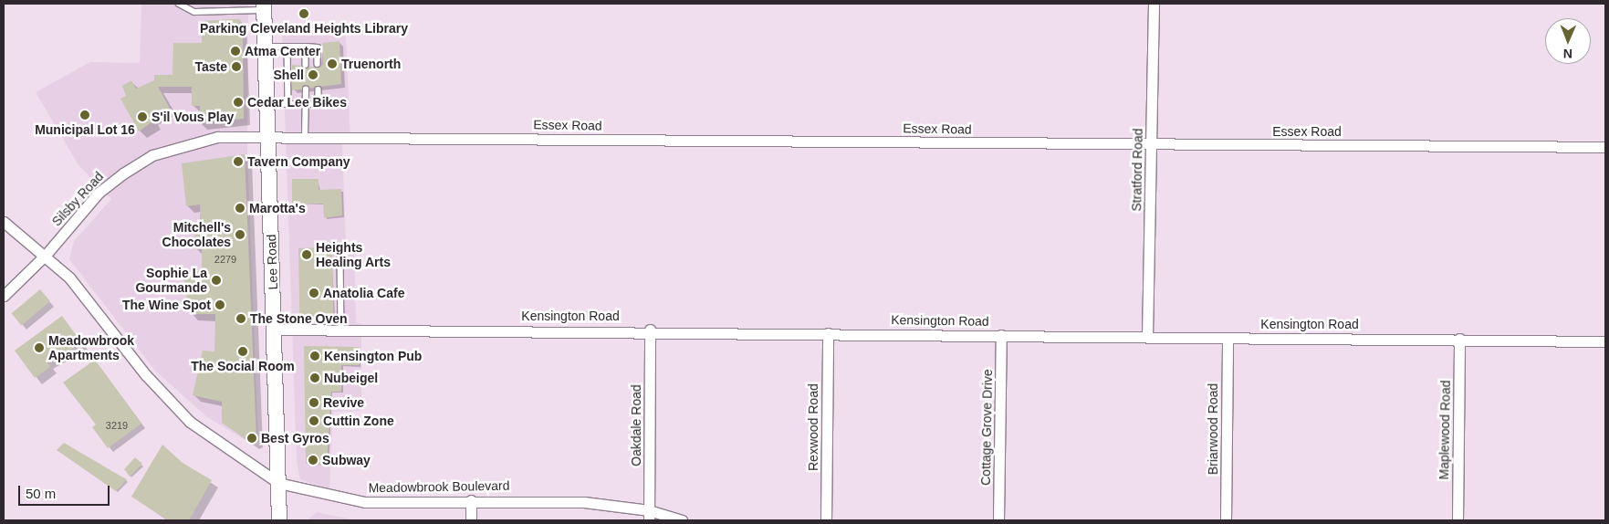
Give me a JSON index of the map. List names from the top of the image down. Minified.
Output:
{"streets":{"main road":["Lee Road"],"street":["Essex Road","Stratford Road","Silsby Road","Kensington Road","Oakdale Road","Rexwood Road","Cottage Grove Drive","Briarwood Road","Maplewood Road","Meadowbrook Boulevard"]},"crossings":[["Essex Road","Stratford Road"],["Essex Road","Silsby Road"],["Essex Road","Lee Road"],["Stratford Road","Kensington Road"],["Silsby Road","Lee Road"],["Silsby Road","Meadowbrook Boulevard"],["Lee Road","Kensington Road"],["Lee Road","Meadowbrook Boulevard"],["Kensington Road","Oakdale Road"],["Kensington Road","Rexwood Road"],["Kensington Road","Cottage Grove Drive"],["Kensington Road","Briarwood Road"],["Kensington Road","Maplewood Road"],["Oakdale Road","Meadowbrook Boulevard"]],"places":["Parking Cleveland Heights Library","Atma Center","Truenorth","Taste","Shell","Cedar Lee Bikes","Municipal Lot 16","S'il Vous Play","Tavern Company","Marotta's","Mitchell's Chocolates","Heights Healing Arts","Sophie La Gourmande","Anatolia Cafe","The Wine Spot","The Stone Oven","Meadowbrook Apartments","The Social Room","Kensington Pub","Nubeigel","Revive","Cuttin Zone","Best Gyros","Subway"],"house_numbers":["2279","3219"],"scale_bar":"50 m","north":"bottom"}
